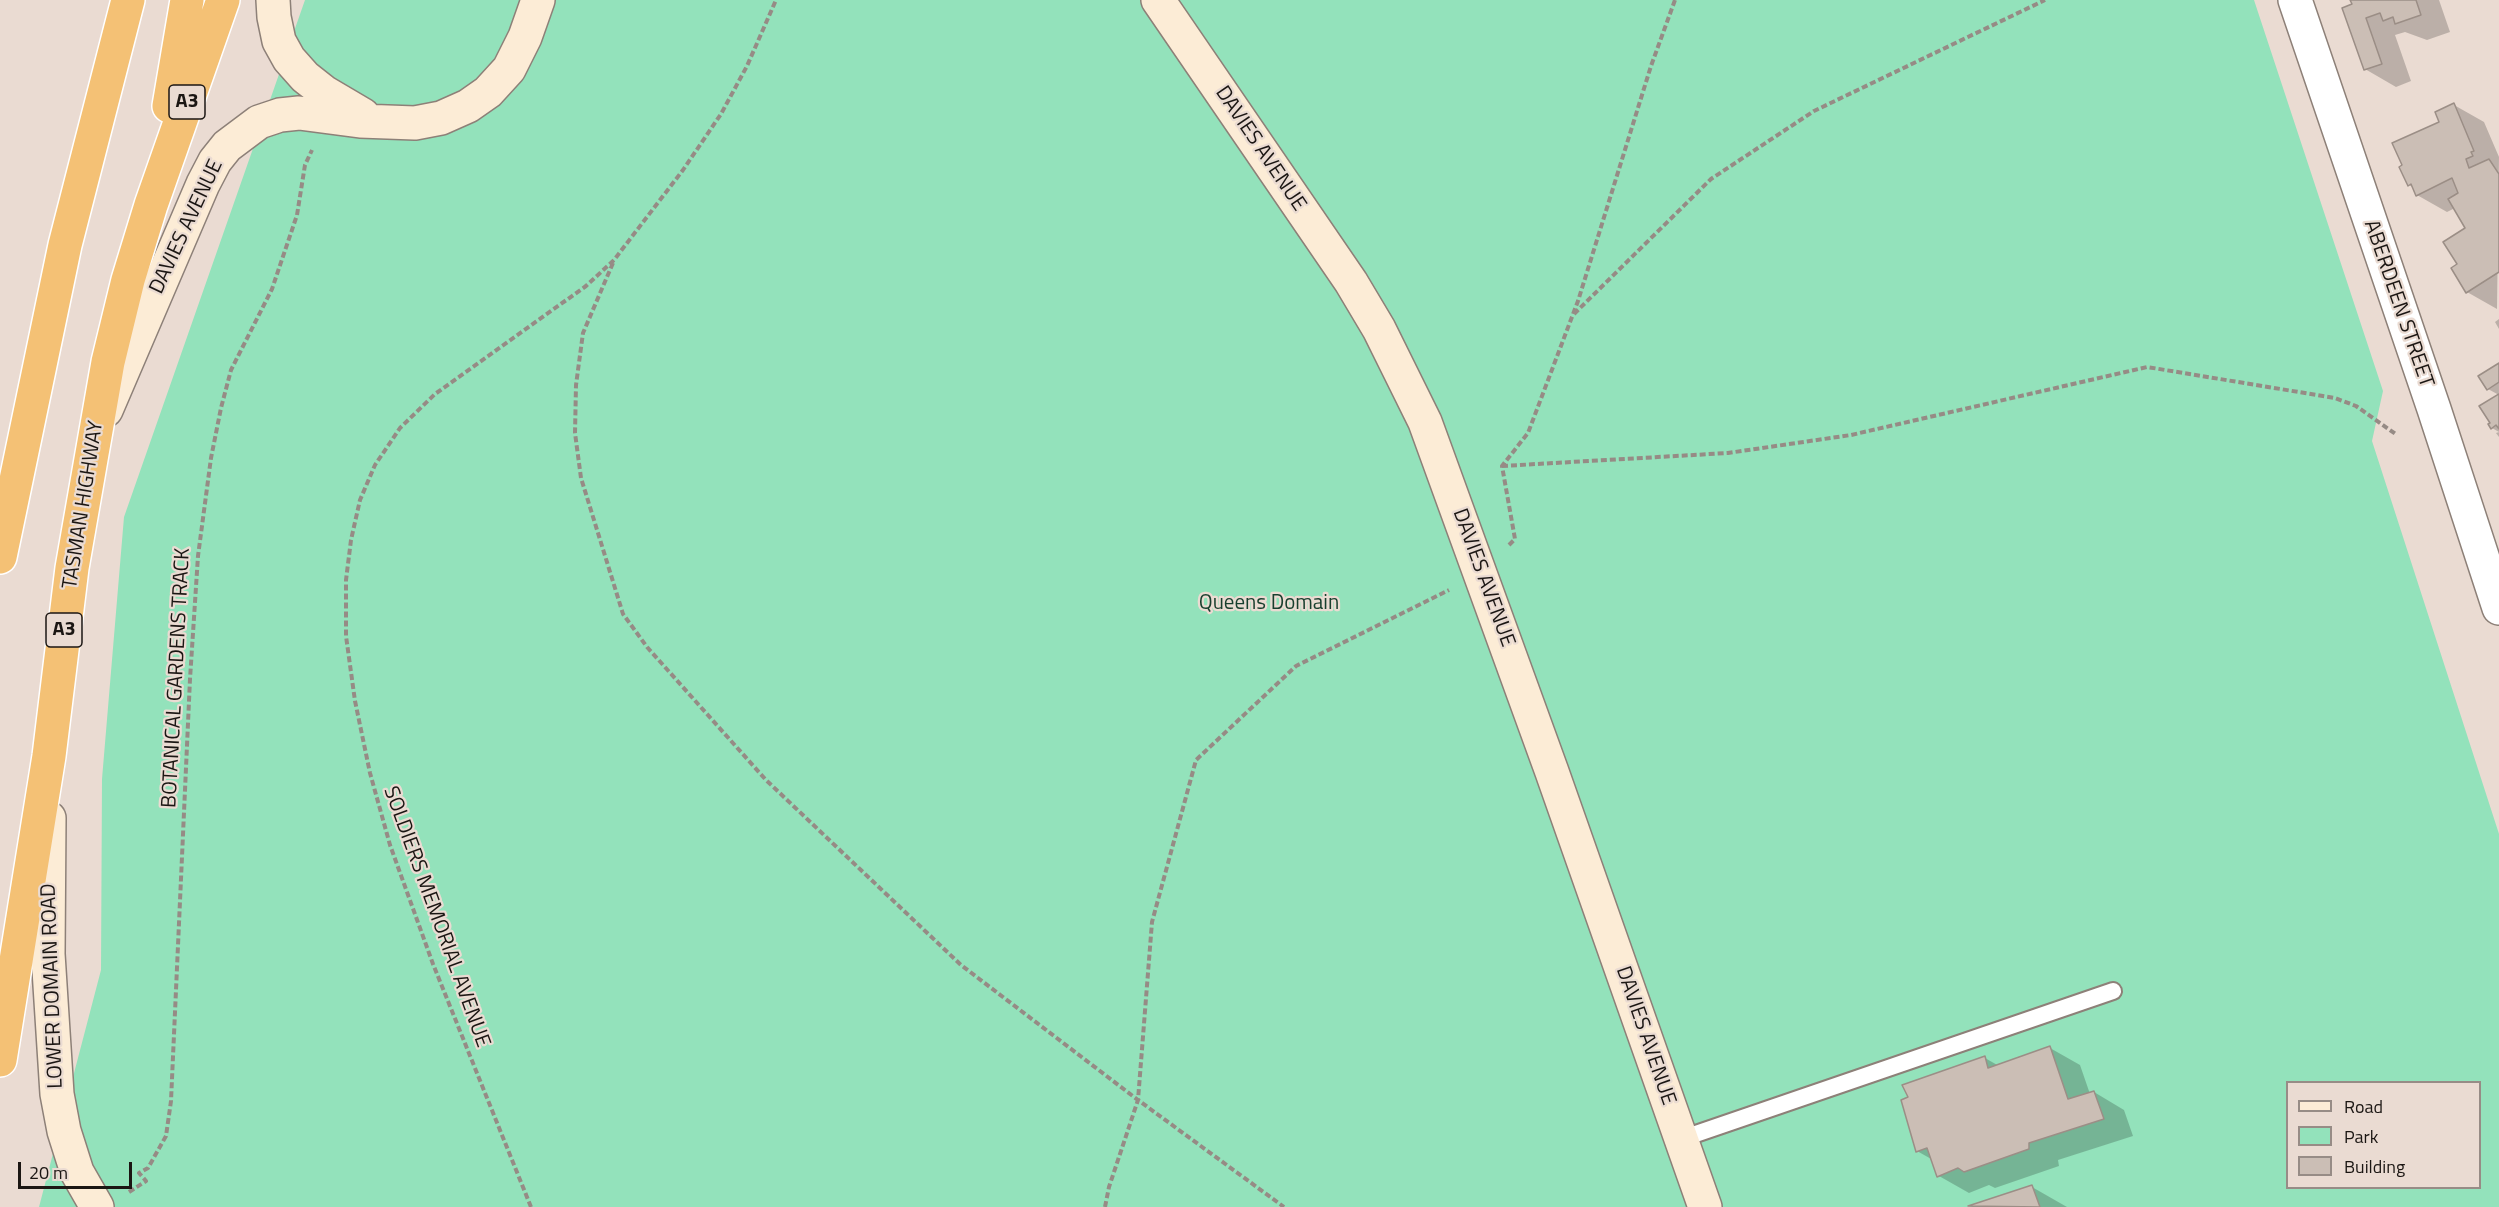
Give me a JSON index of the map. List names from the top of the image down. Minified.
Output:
{"streets":{"highway":["A3","TASMAN HIGHWAY"],"street":["DAVIES AVENUE","ABERDEEN STREET","LOWER DOMAIN ROAD"],"path":["BOTANICAL GARDENS TRACK","SOLDIERS MEMORIAL AVENUE"]},"crossings":[["DAVIES AVENUE","TASMAN HIGHWAY"],["TASMAN HIGHWAY","LOWER DOMAIN ROAD"],["BOTANICAL GARDENS TRACK","LOWER DOMAIN ROAD"]],"parks":["Queens Domain"],"legend":["Road","Park","Building"],"scale_bar":"20 m"}
